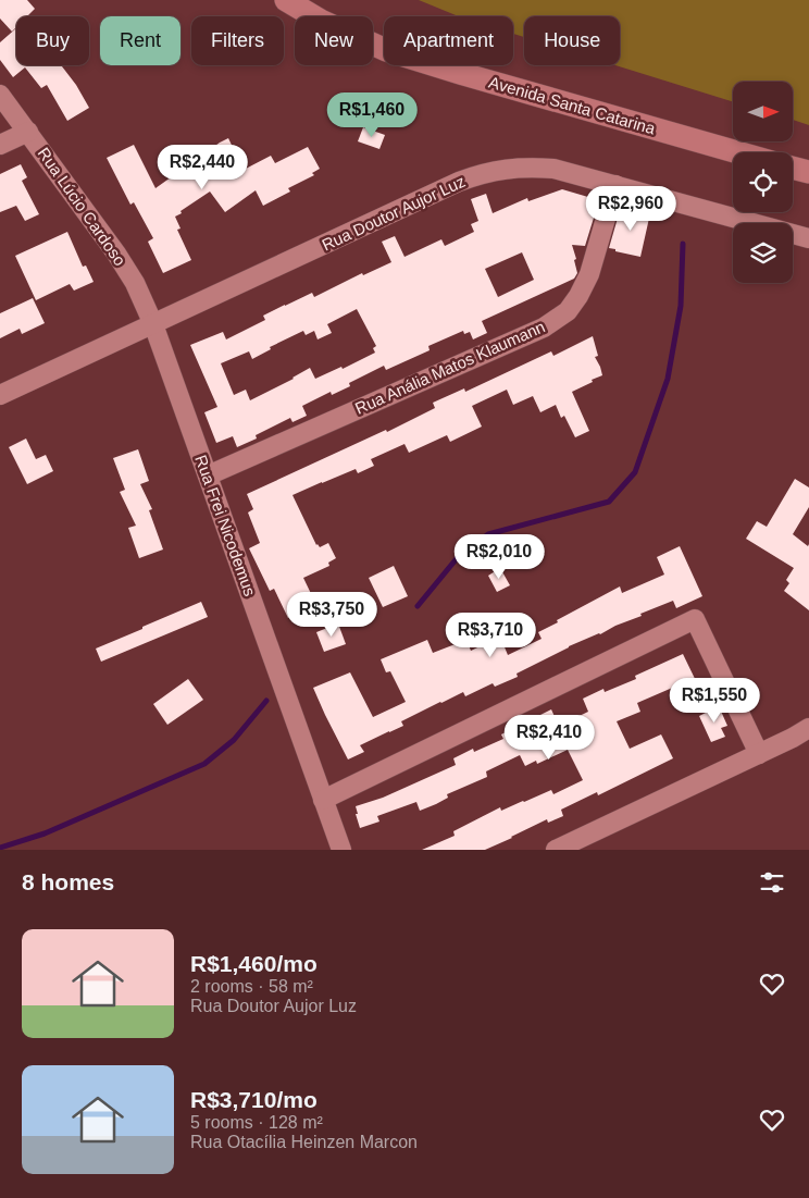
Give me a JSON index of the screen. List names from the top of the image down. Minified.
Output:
{"streets":{"main road":["Avenida Santa Catarina"],"street":["Rua Lúcio Cardoso","Rua Doutor Aujor Luz","Rua Anália Matos Klaumann","Rua Frei Nicodemus"]},"crossings":[["Rua Lúcio Cardoso","Rua Doutor Aujor Luz"],["Rua Lúcio Cardoso","Rua Frei Nicodemus"],["Rua Doutor Aujor Luz","Rua Anália Matos Klaumann"],["Rua Doutor Aujor Luz","Rua Frei Nicodemus"],["Rua Anália Matos Klaumann","Rua Frei Nicodemus"]],"north":"right","page":{"chip":["Buy","Rent","Filters","New","Apartment","House"],"price":["R$1,460","R$2,440","R$2,960","R$2,010","R$3,750","R$3,710","R$1,550","R$2,410"],"heading":"8 homes","list":[{"name":"R$1,460/mo","note":"2 rooms · 58 m² · Rua Doutor Aujor Luz"},{"name":"R$3,710/mo","note":"5 rooms · 128 m² · Rua Otacília Heinzen Marcon"}]}}
